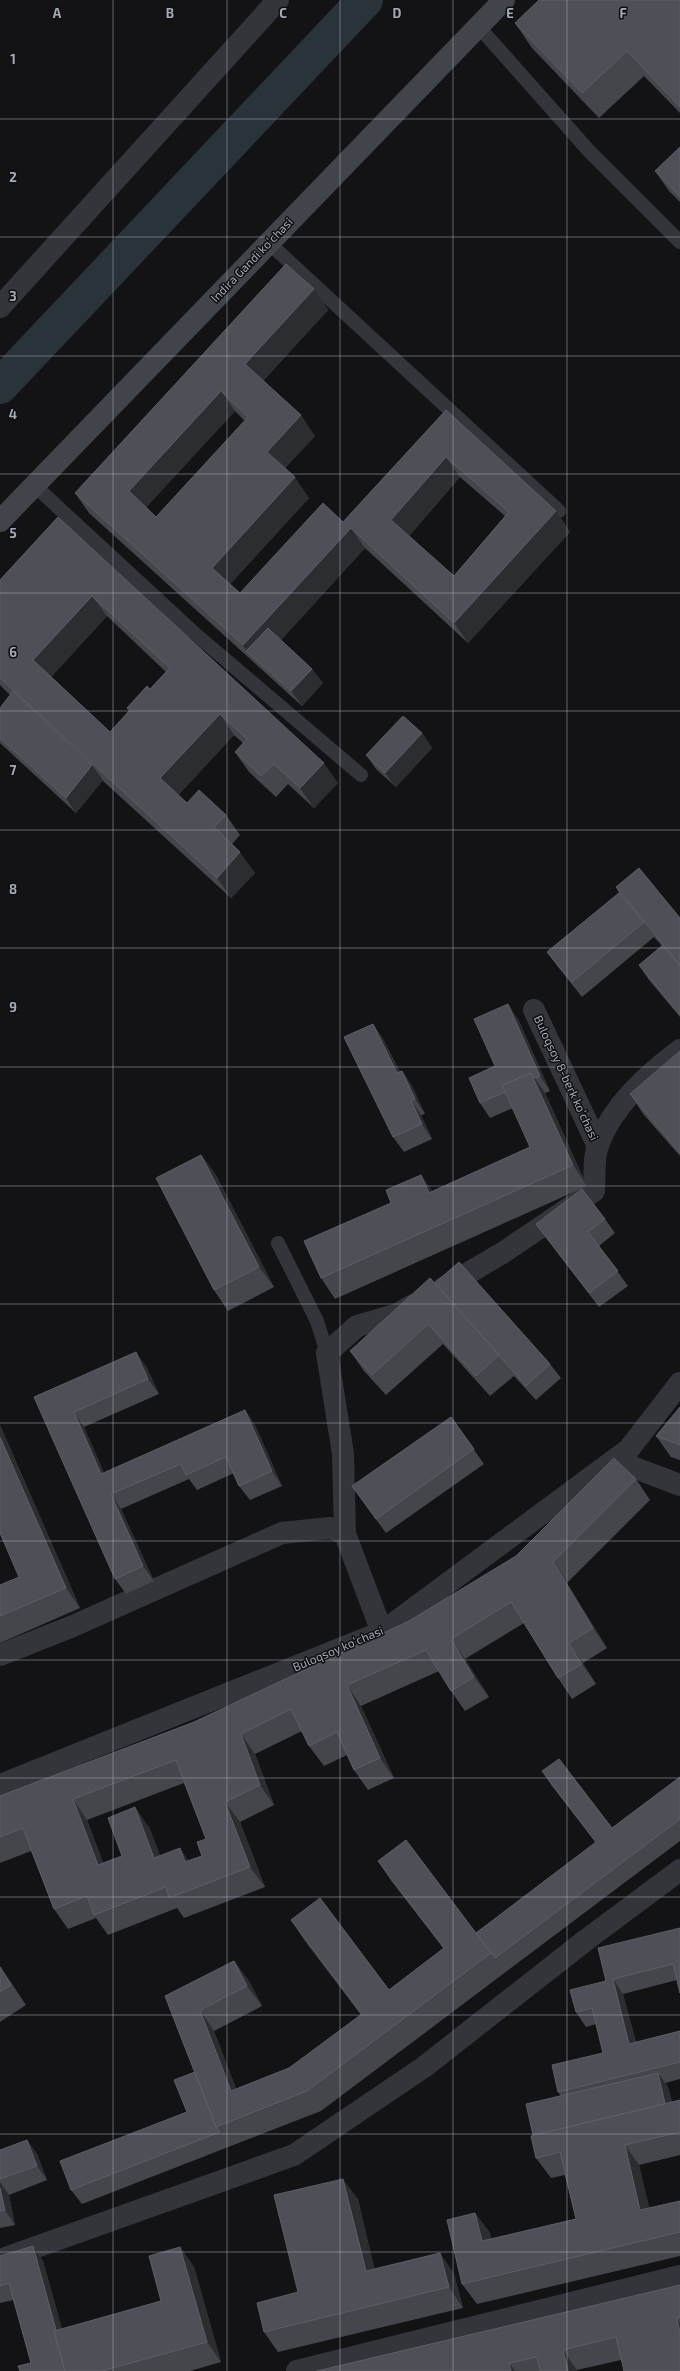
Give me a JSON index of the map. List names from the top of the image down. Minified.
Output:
{"streets":{"street":["Indira Gandi koʻchasi","Buloqsoy 8-berk koʻchasi","Buloqsoy koʻchasi"]},"grid":{"columns":["A","B","C","D","E","F"],"rows":["1","2","3","4","5","6","7","8","9"]}}
